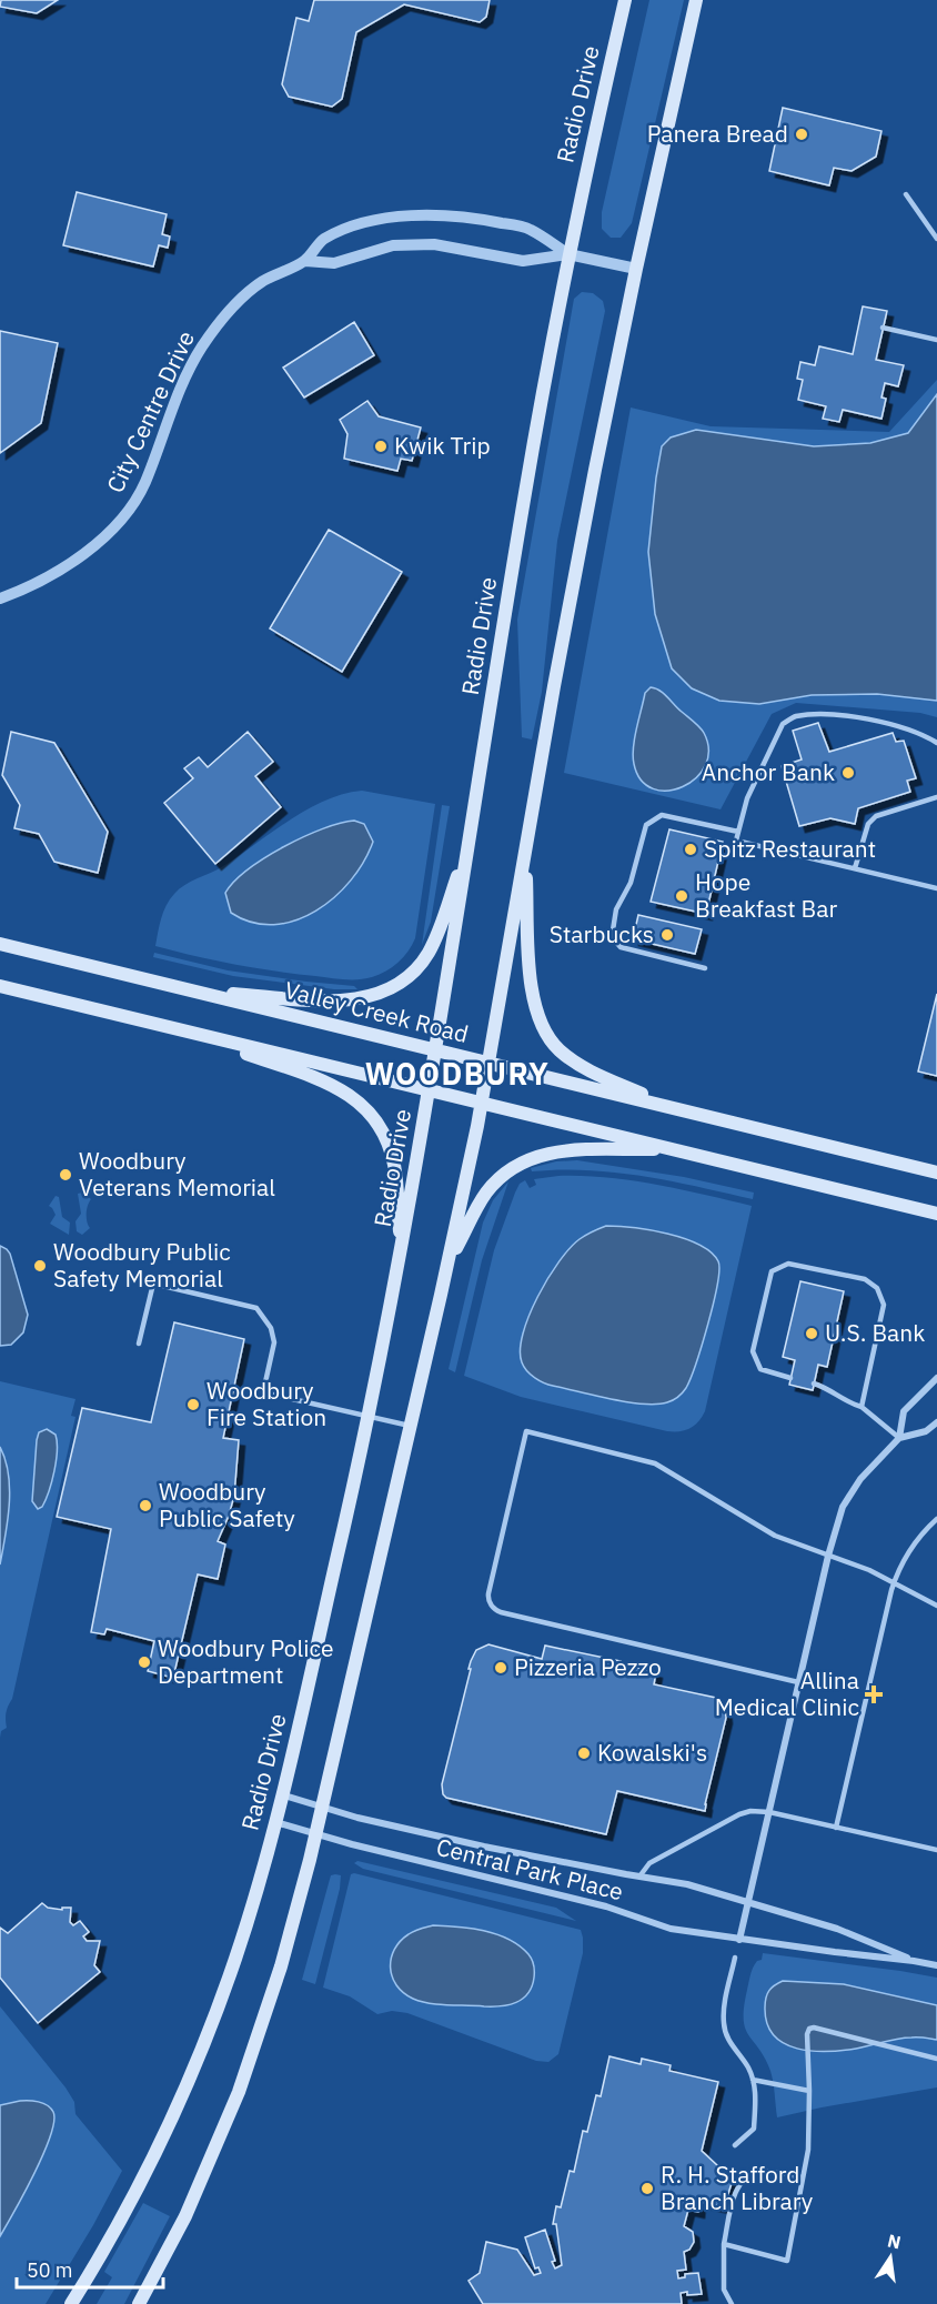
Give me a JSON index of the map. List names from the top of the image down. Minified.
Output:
{"streets":{"main road":["Radio Drive","Valley Creek Road"],"street":["City Centre Drive","Central Park Place"]},"crossings":[["Radio Drive","City Centre Drive"],["Radio Drive","Valley Creek Road"],["Radio Drive","Central Park Place"]],"districts":["WOODBURY"],"places":{"other":["Panera Bread","Kwik Trip","Anchor Bank","Spitz Restaurant","Hope Breakfast Bar","Starbucks","Woodbury Veterans Memorial","Woodbury Public Safety Memorial","U.S. Bank","Woodbury Fire Station","Woodbury Public Safety","Woodbury Police Department","Pizzeria Pezzo","Kowalski's","R. H. Stafford Branch Library"],"health":["Allina Medical Clinic"]},"scale_bar":"50 m","north":"top"}
